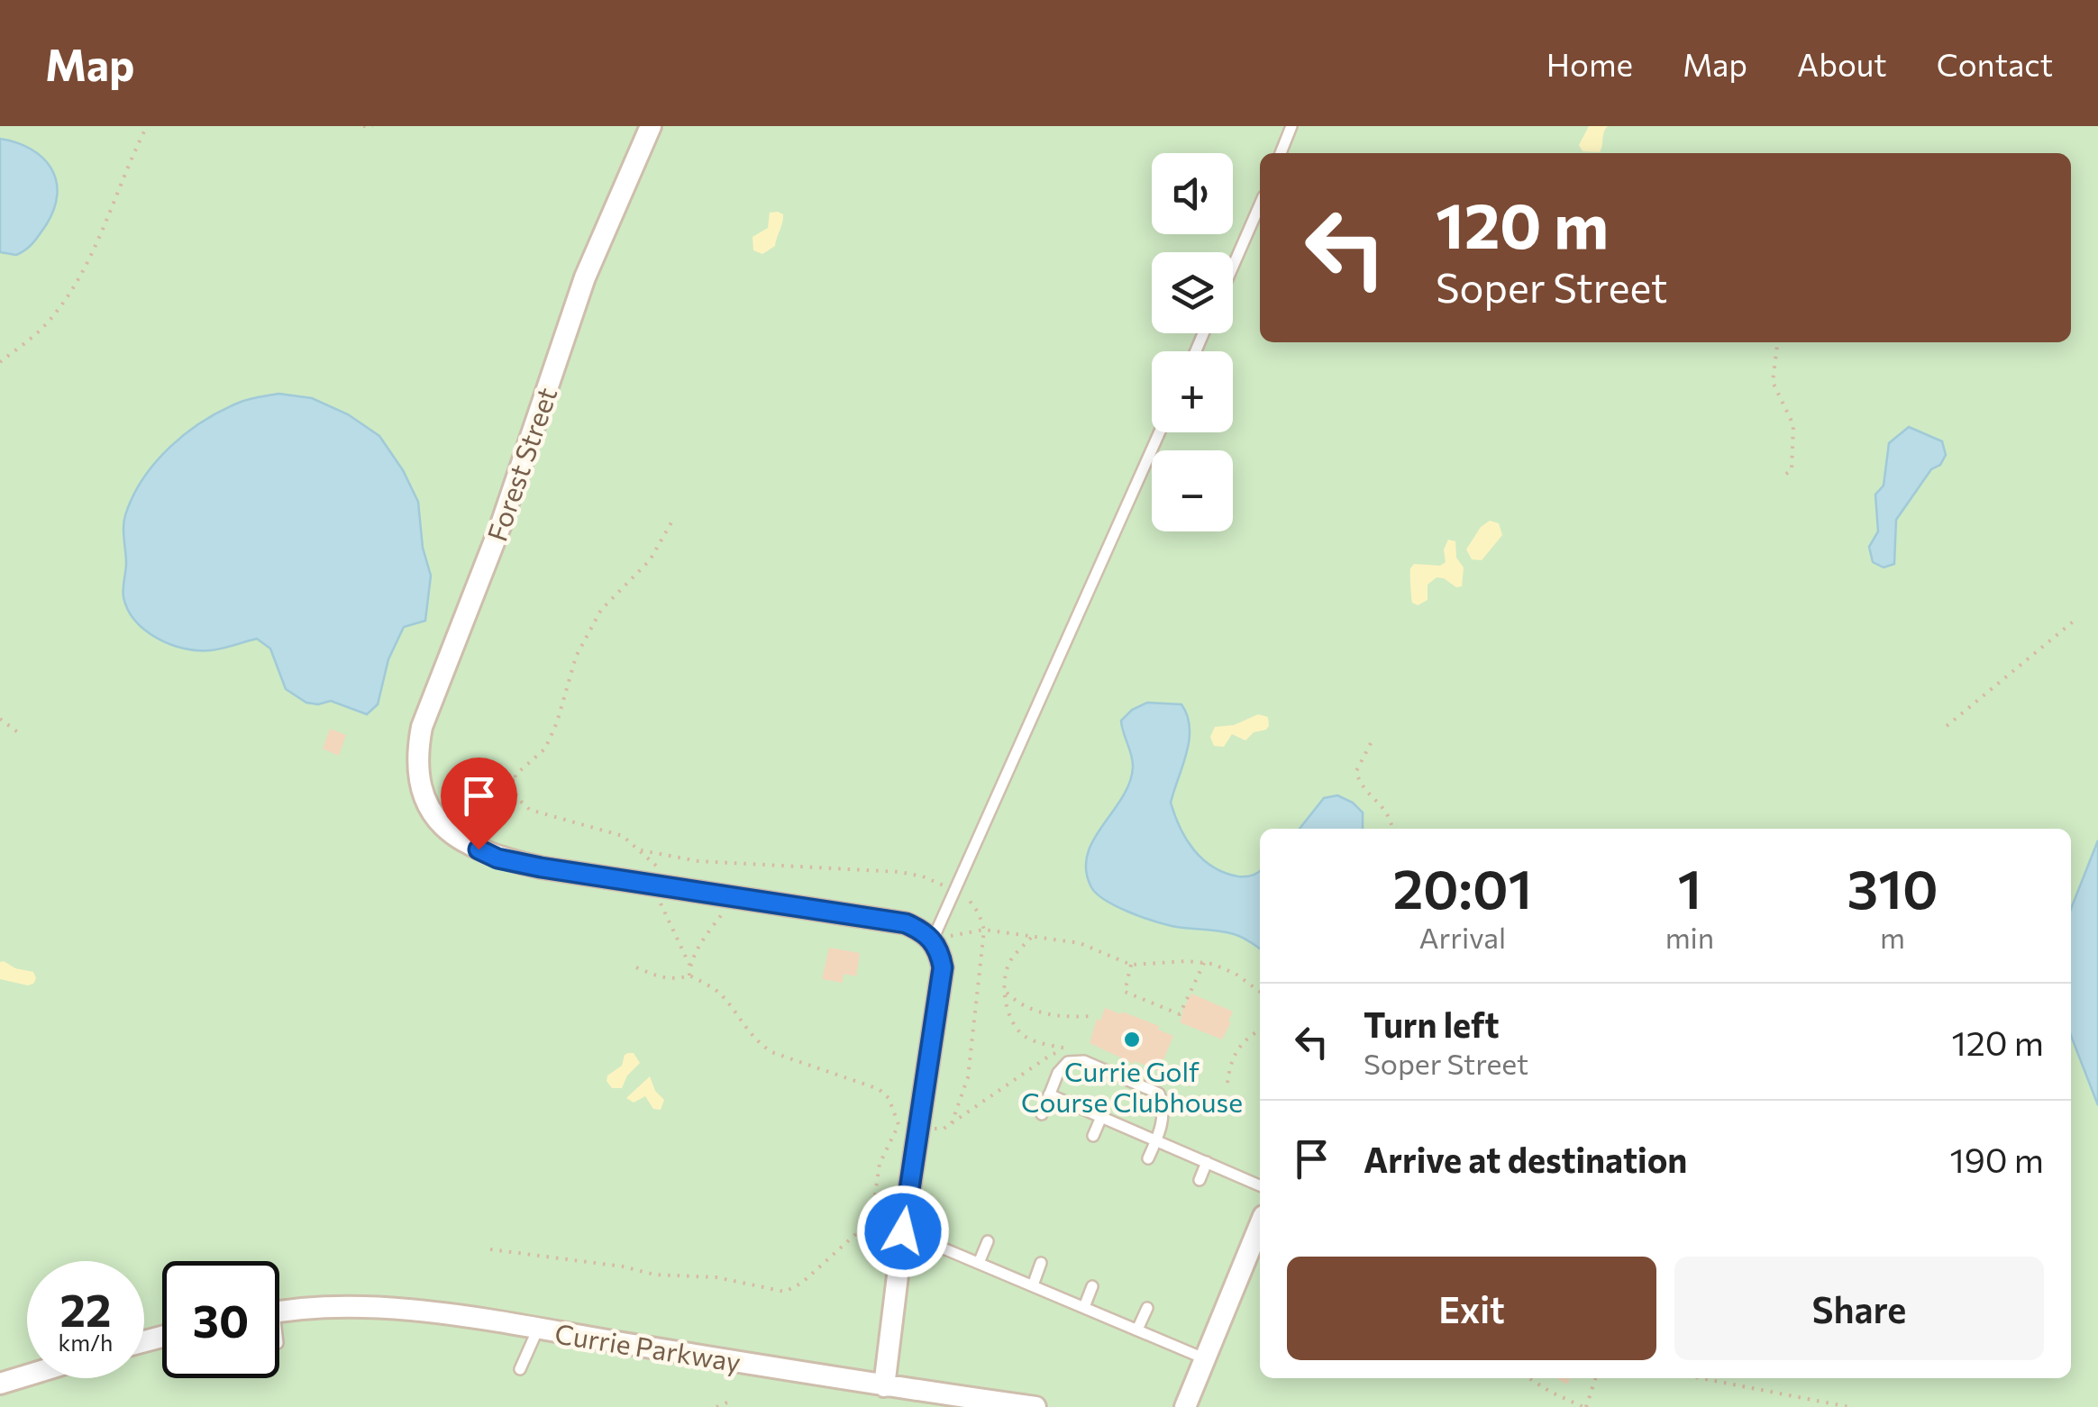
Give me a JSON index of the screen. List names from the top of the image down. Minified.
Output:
{"streets":{"street":["Forest Street","Currie Parkway"]},"places":["Currie Golf Course Clubhouse"],"page":{"header":"Map","nav":["Home","Map","About","Contact"],"map_buttons":["+","−"],"turn":["120 m","Soper Street"],"eta":["20:01","Arrival","1","min","310","m"],"list":[{"name":"Turn left","note":"Soper Street","value":"120 m"},{"name":"Arrive at destination","value":"190 m"}],"buttons":["Exit","Share"],"speed":"22 km/h","limit":"30"}}
